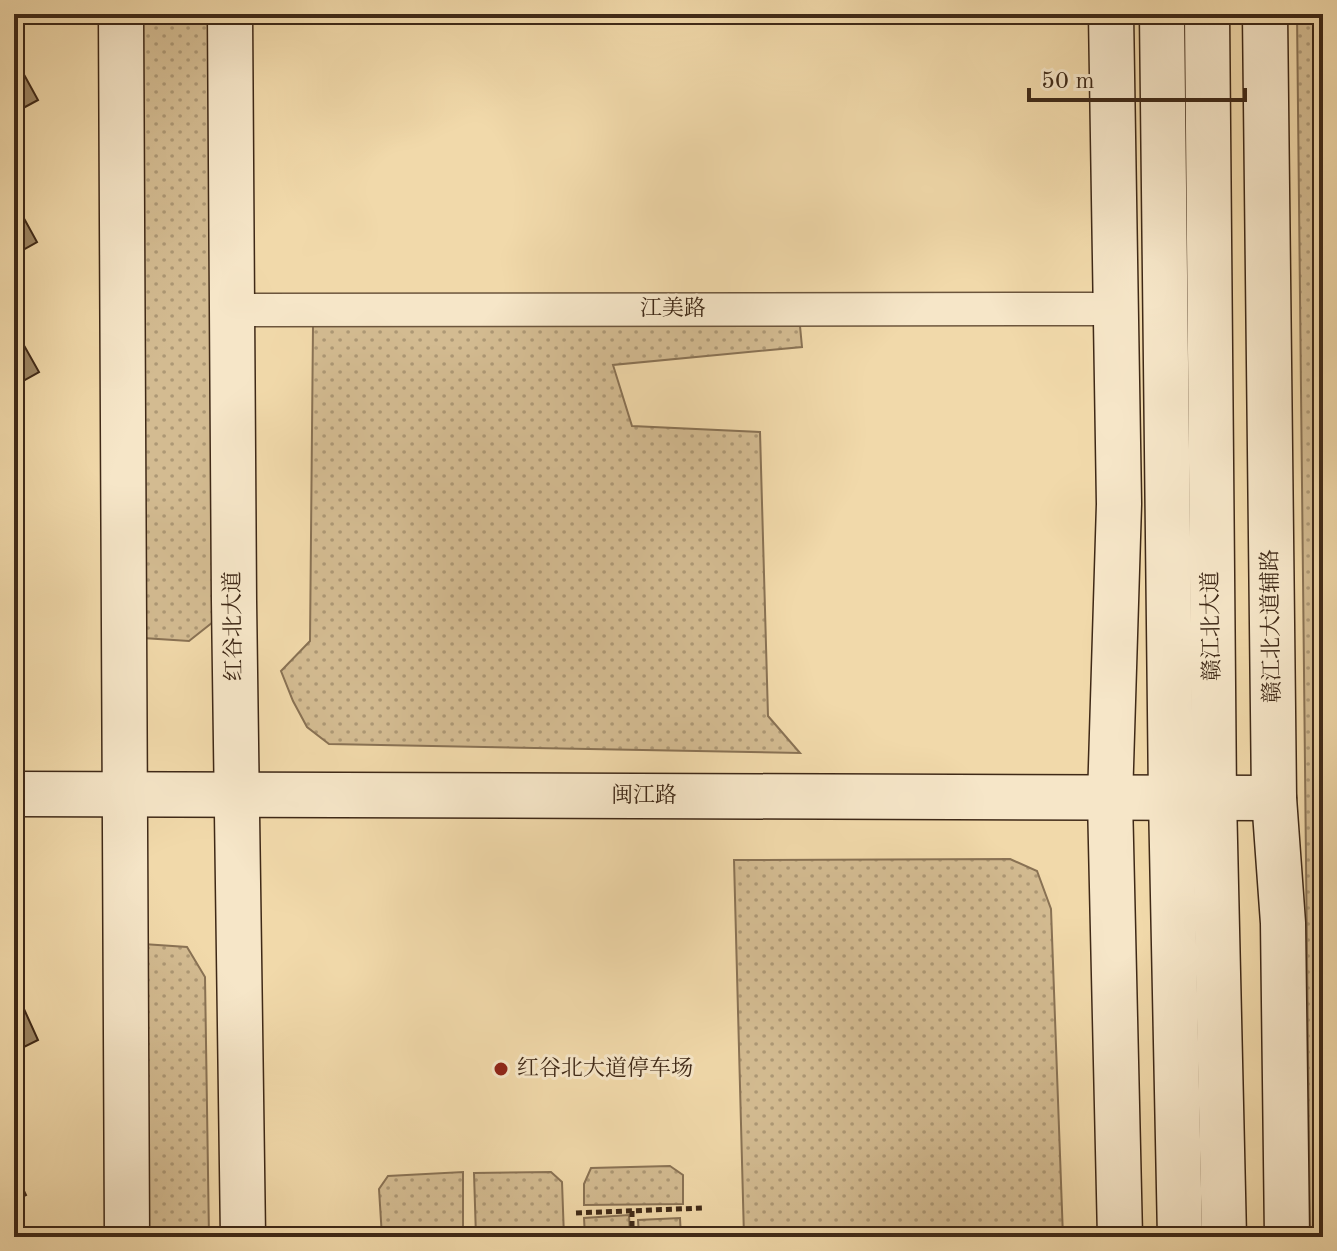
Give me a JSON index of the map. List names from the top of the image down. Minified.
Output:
{"streets":{"main road":["红谷北大道","赣江北大道","赣江北大道辅路","闽江路"],"street":["江美路"]},"crossings":[["江美路","红谷北大道"],["红谷北大道","闽江路"],["赣江北大道","闽江路"],["赣江北大道辅路","闽江路"]],"places":["红谷北大道停车场"],"scale_bar":"50 m"}
